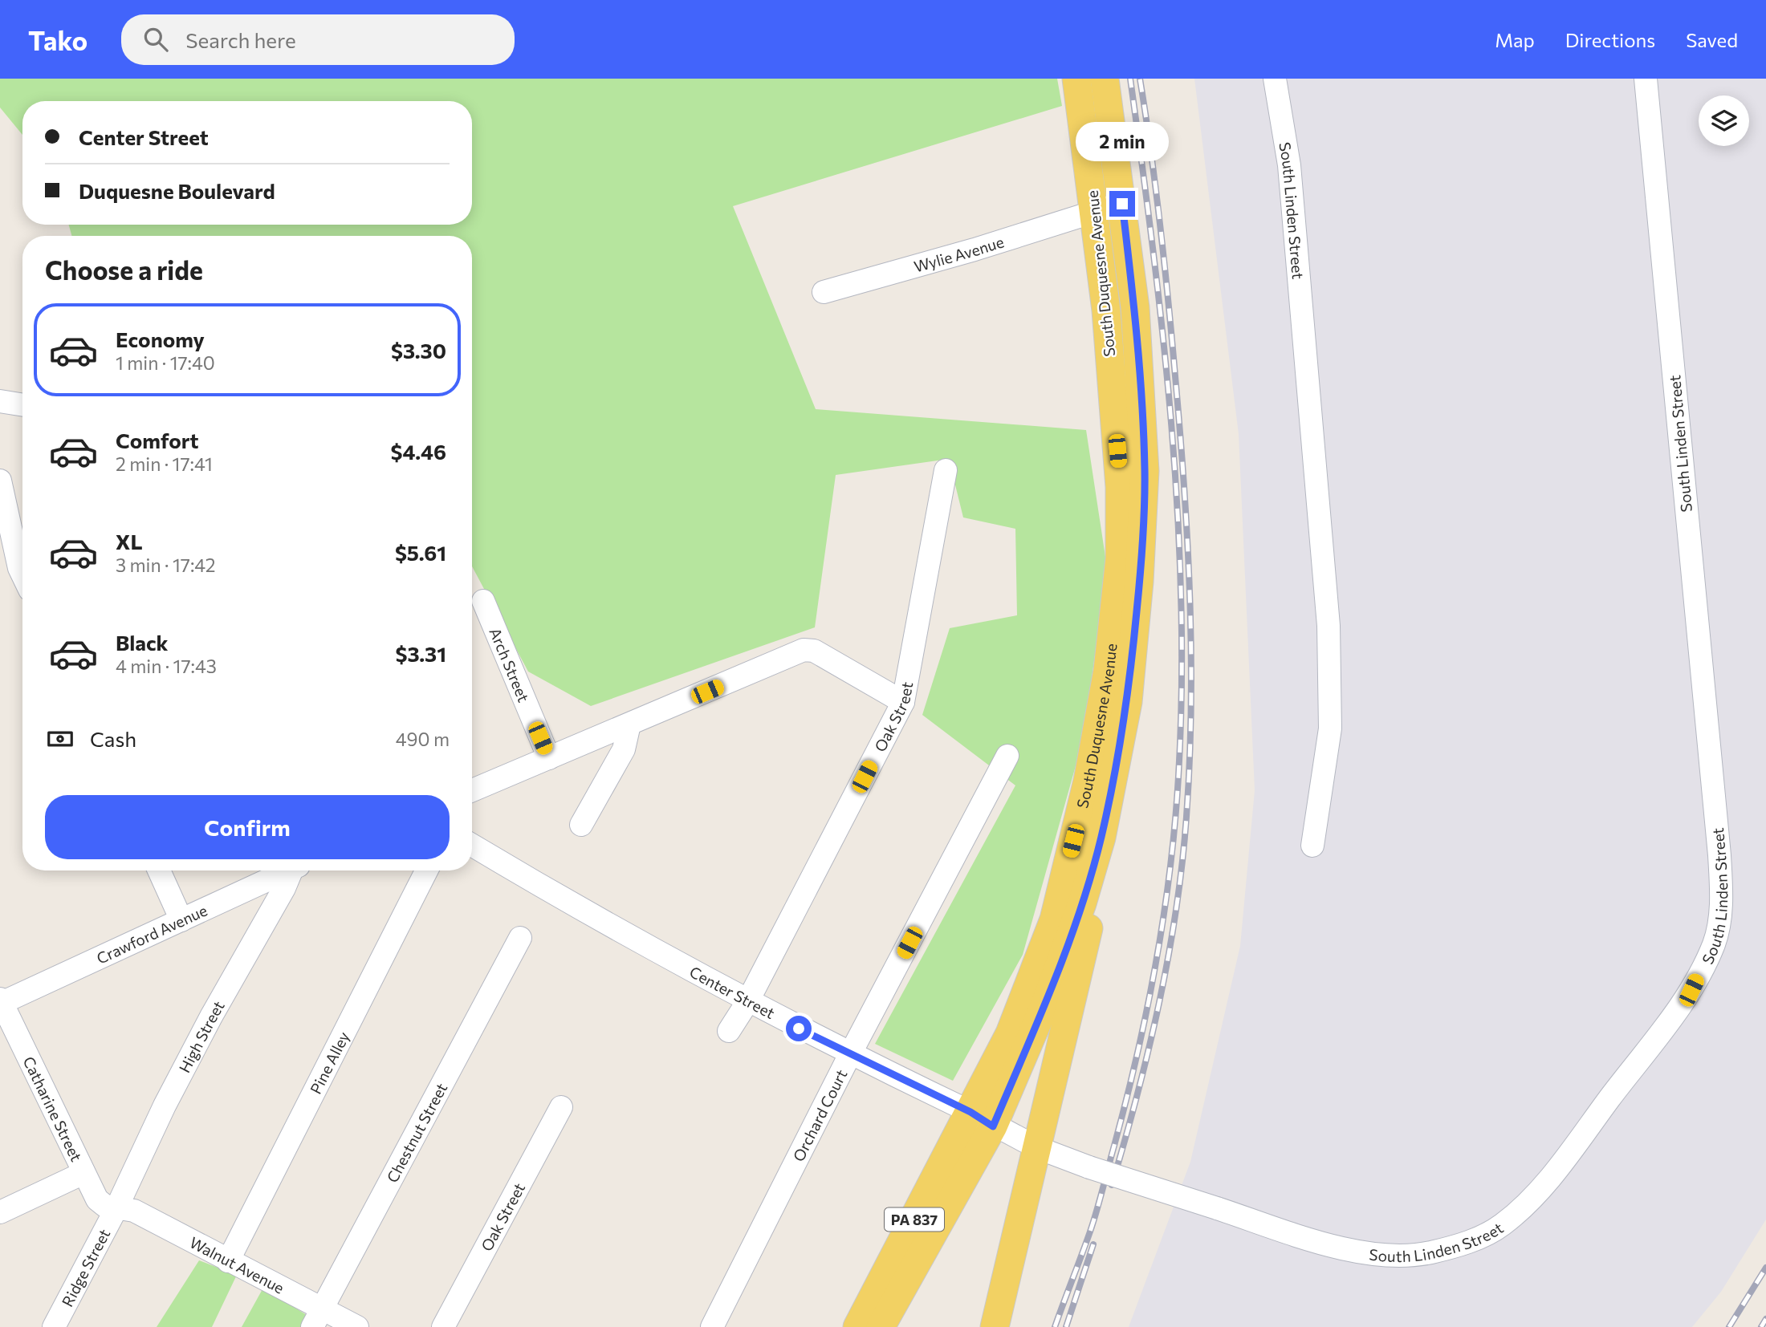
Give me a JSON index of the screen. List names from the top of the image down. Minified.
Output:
{"streets":{"main road":["South Duquesne Avenue","PA 837"],"street":["South Linden Street","Wylie Avenue","Arch Street","Oak Street","Crawford Avenue","Center Street","High Street","Pine Alley","Catharine Street","Orchard Court","Chestnut Street","Walnut Avenue","Ridge Street"]},"crossings":[["South Linden Street","Center Street"],["Wylie Avenue","South Duquesne Avenue"],["South Duquesne Avenue","Center Street"],["Oak Street","Center Street"],["Crawford Avenue","Catharine Street"],["Center Street","Orchard Court"],["High Street","Catharine Street"],["High Street","Walnut Avenue"],["High Street","Ridge Street"],["Pine Alley","Walnut Avenue"],["Catharine Street","Walnut Avenue"],["Catharine Street","Ridge Street"],["Chestnut Street","Walnut Avenue"],["Walnut Avenue","Ridge Street"]],"page":{"header":"Tako","search":"Search here","nav":["Map","Directions","Saved"],"banner":["Center Street","Duquesne Boulevard"],"bubble":"2 min","heading":"Choose a ride","list":[{"name":"Economy","note":"1 min · 17:40","value":"$3.30"},{"name":"Comfort","note":"2 min · 17:41","value":"$4.46"},{"name":"XL","note":"3 min · 17:42","value":"$5.61"},{"name":"Black","note":"4 min · 17:43","value":"$3.31"}],"pay":["Cash","490 m"],"buttons":"Confirm"}}
